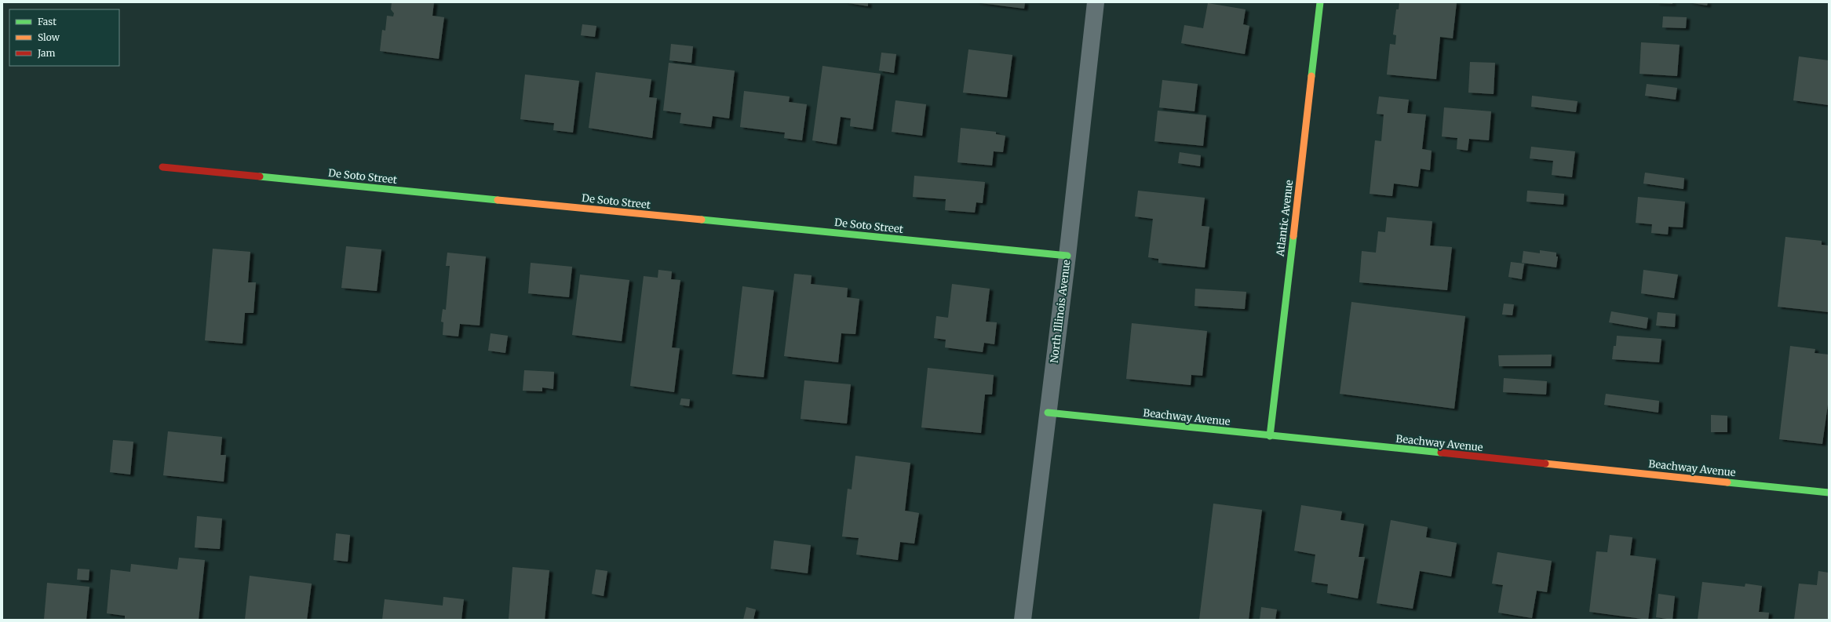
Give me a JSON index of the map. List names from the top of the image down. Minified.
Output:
{"streets":{"street":["De Soto Street","Atlantic Avenue","North Illinois Avenue","Beachway Avenue"]},"crossings":[["De Soto Street","North Illinois Avenue"],["Atlantic Avenue","Beachway Avenue"],["North Illinois Avenue","Beachway Avenue"]],"legend":["Fast","Slow","Jam"]}
